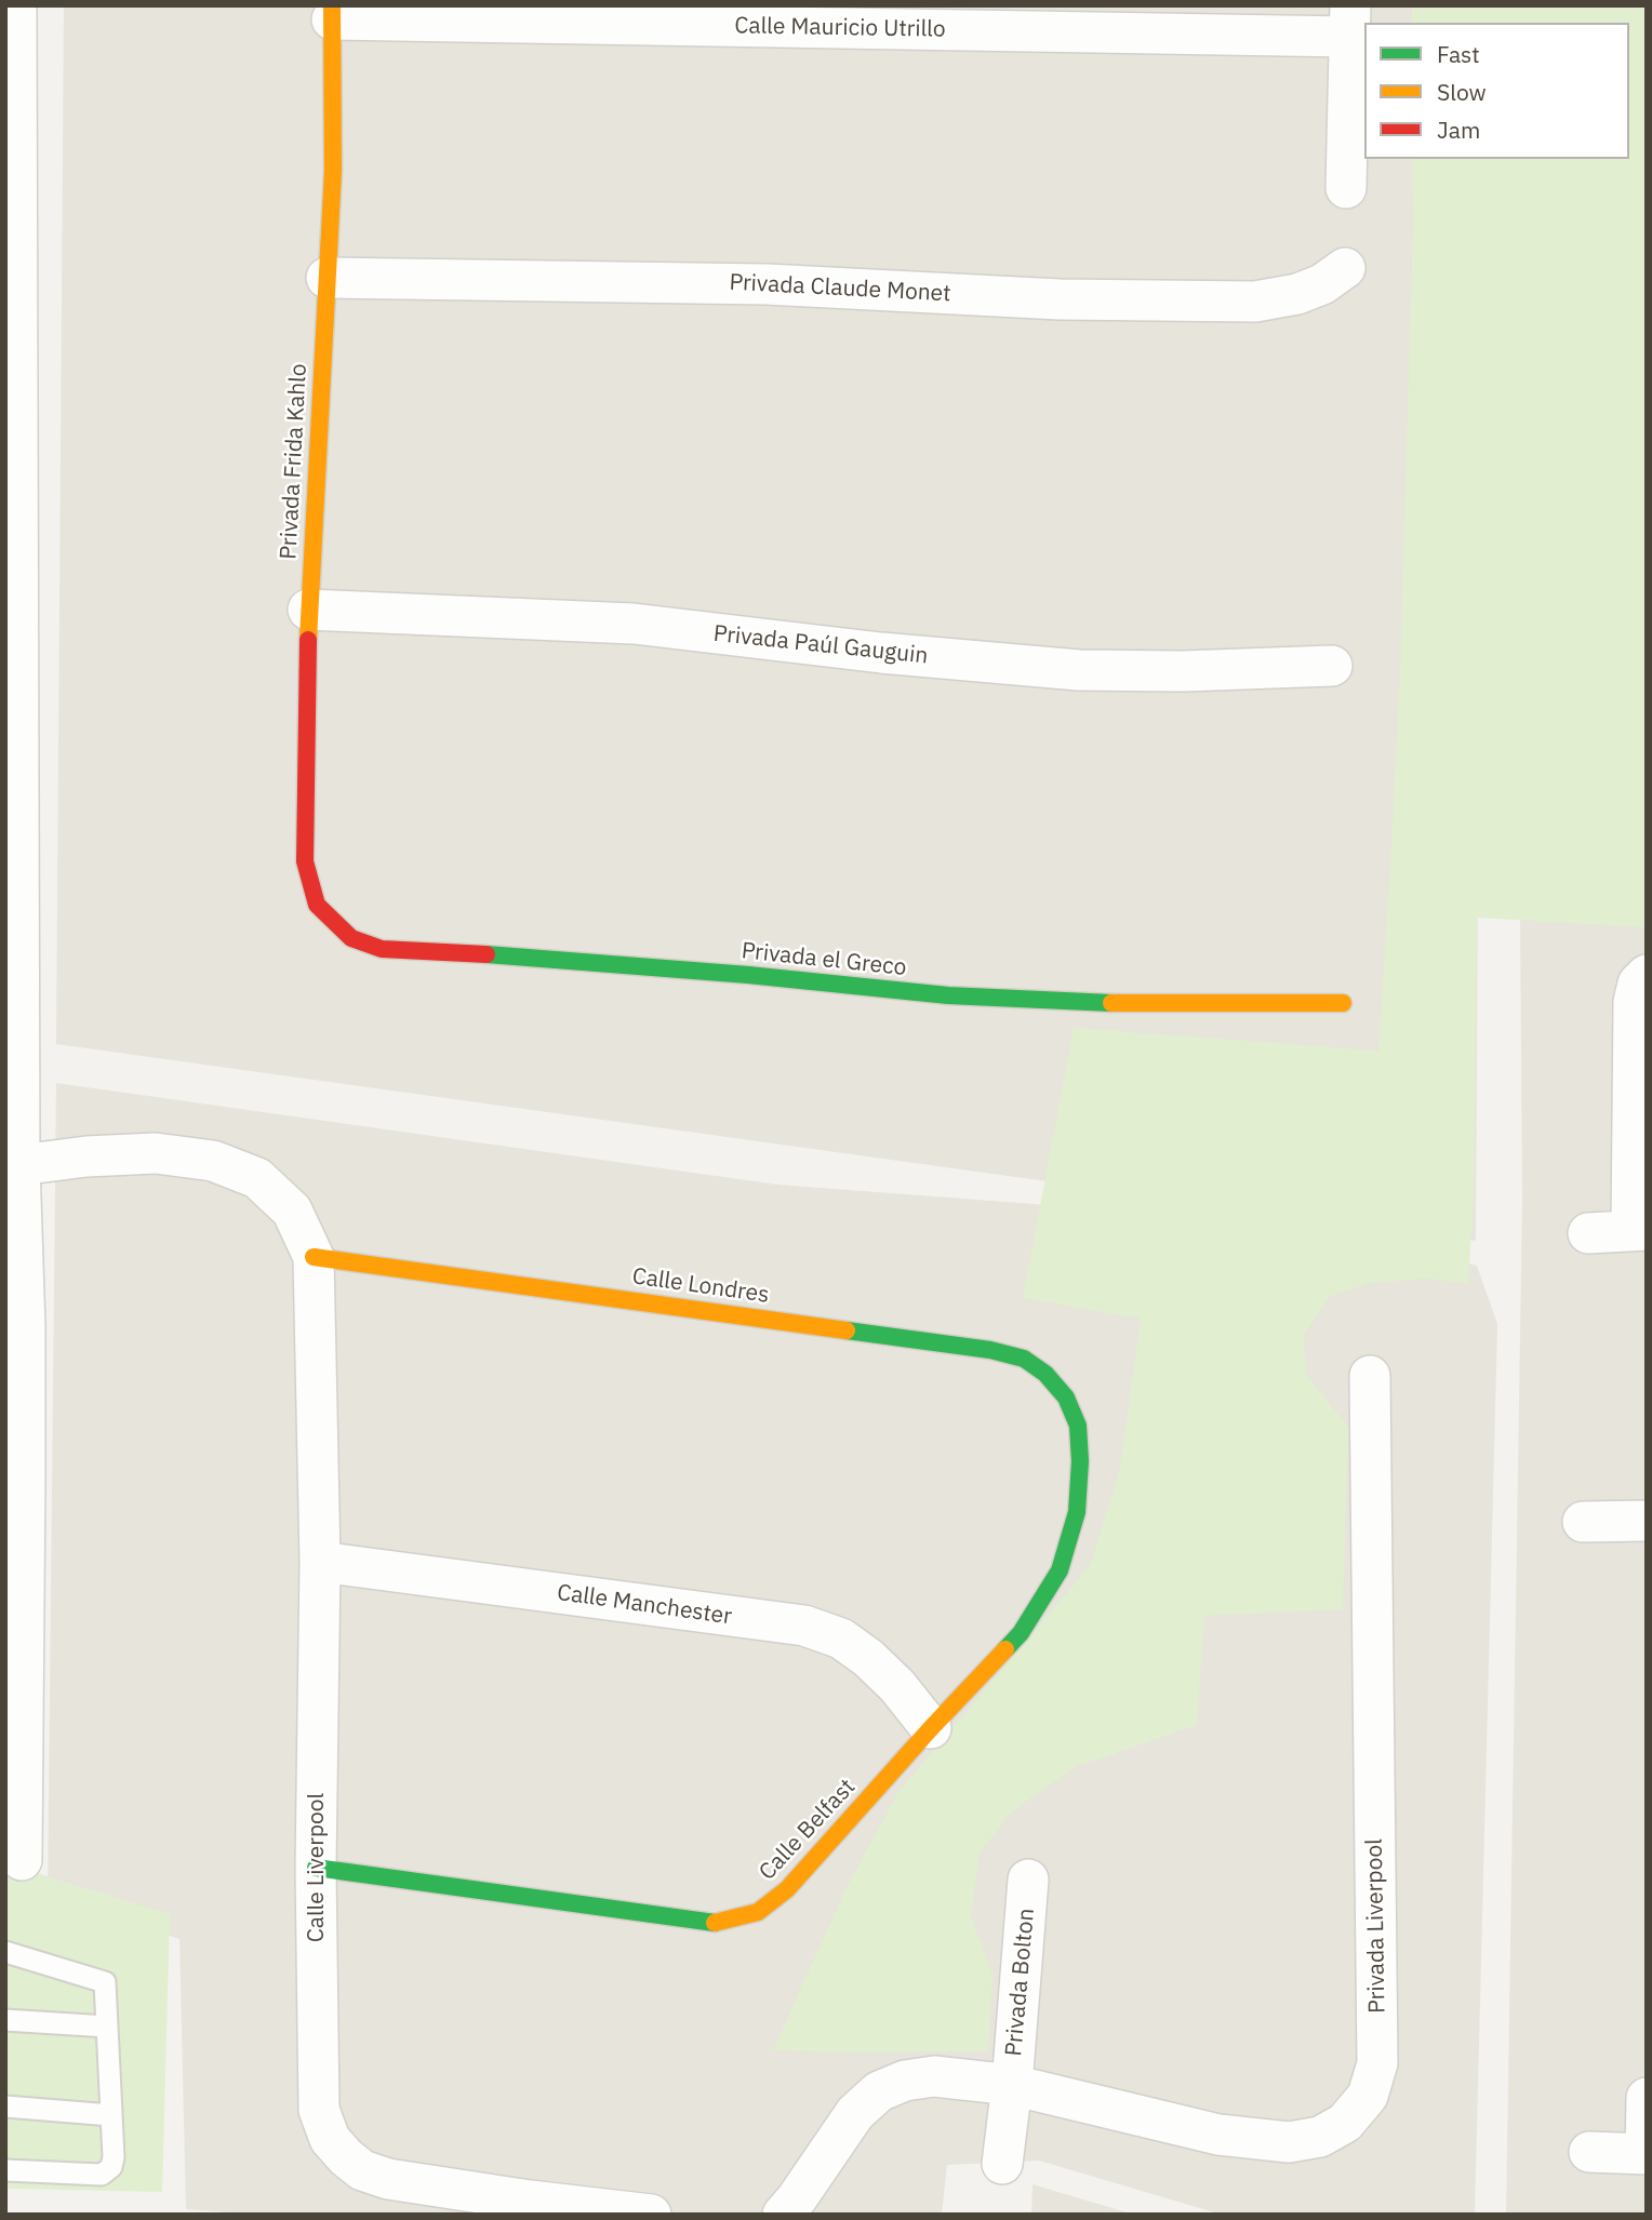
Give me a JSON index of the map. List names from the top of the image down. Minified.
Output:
{"streets":{"street":["Calle Mauricio Utrillo","Privada Claude Monet","Privada Frida Kahlo","Privada Paúl Gauguin","Privada el Greco","Calle Londres","Calle Manchester","Calle Belfast","Calle Liverpool","Privada Liverpool","Privada Bolton"]},"crossings":[["Calle Mauricio Utrillo","Privada Frida Kahlo"],["Privada Claude Monet","Privada Frida Kahlo"],["Privada Frida Kahlo","Privada Paúl Gauguin"],["Privada Frida Kahlo","Privada el Greco"],["Calle Londres","Calle Belfast"],["Calle Londres","Calle Liverpool"],["Calle Manchester","Calle Belfast"],["Calle Manchester","Calle Liverpool"],["Calle Belfast","Calle Liverpool"],["Privada Liverpool","Privada Bolton"]],"legend":["Fast","Slow","Jam"]}
